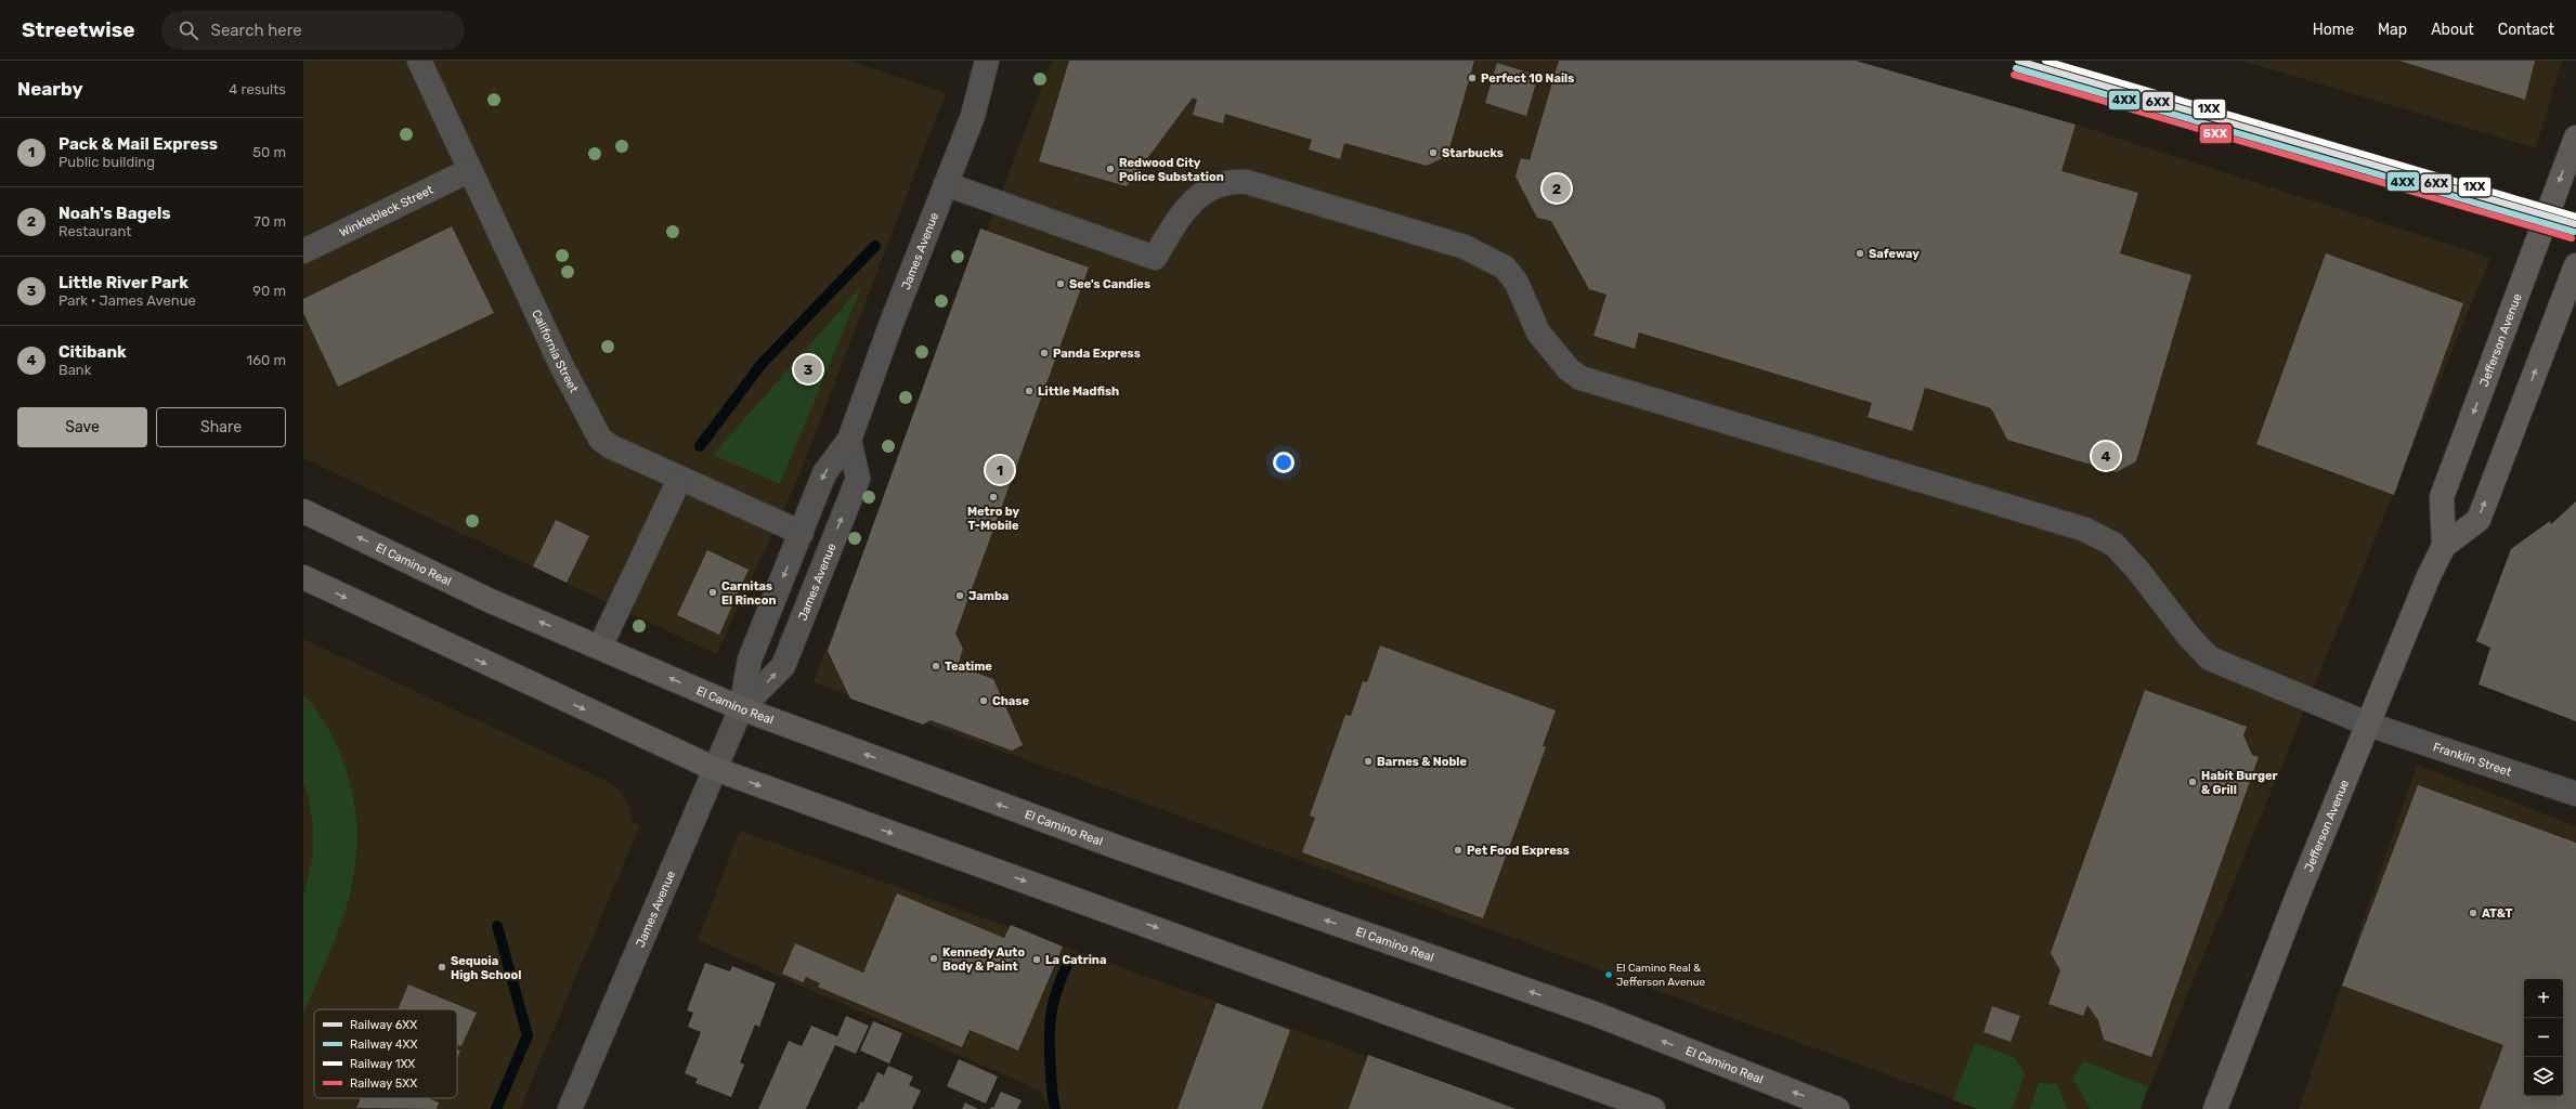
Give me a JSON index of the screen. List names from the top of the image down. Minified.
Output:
{"streets":{"main road":["Jefferson Avenue","El Camino Real"],"street":["Winklebleck Street","James Avenue","California Street","Franklin Street"]},"crossings":[["Winklebleck Street","California Street"],["James Avenue","California Street"],["James Avenue","El Camino Real"],["James Avenue","Franklin Street"],["Jefferson Avenue","Franklin Street"]],"places":["Perfect 10 Nails","Starbucks","Redwood City Police Substation","Safeway","See's Candies","Panda Express","Little Madfish","Metro by T-Mobile","Carnitas El Rincon","Jamba","Teatime","Chase","Barnes & Noble","Habit Burger & Grill","Pet Food Express","AT&T","Kennedy Auto Body & Paint","La Catrina","Sequoia High School","El Camino Real & Jefferson Avenue"],"lines":["rail line 6XX","rail line 1XX","rail line 4XX","rail line 5XX"],"legend":["Railway 6XX","Railway 4XX","Railway 1XX","Railway 5XX"],"page":{"header":"Streetwise","search":"Search here","nav":["Home","Map","About","Contact"],"heading":["Nearby","4 results"],"list":[{"mark":"1","name":"Pack & Mail Express","note":"Public building","value":"50 m"},{"mark":"2","name":"Noah's Bagels","note":"Restaurant","value":"70 m"},{"mark":"3","name":"Little River Park","note":"Park · James Avenue","value":"90 m"},{"mark":"4","name":"Citibank","note":"Bank","value":"160 m"}],"pins":["2","3","4","1"],"buttons":["Save","Share"],"map_buttons":["+","−"]}}
